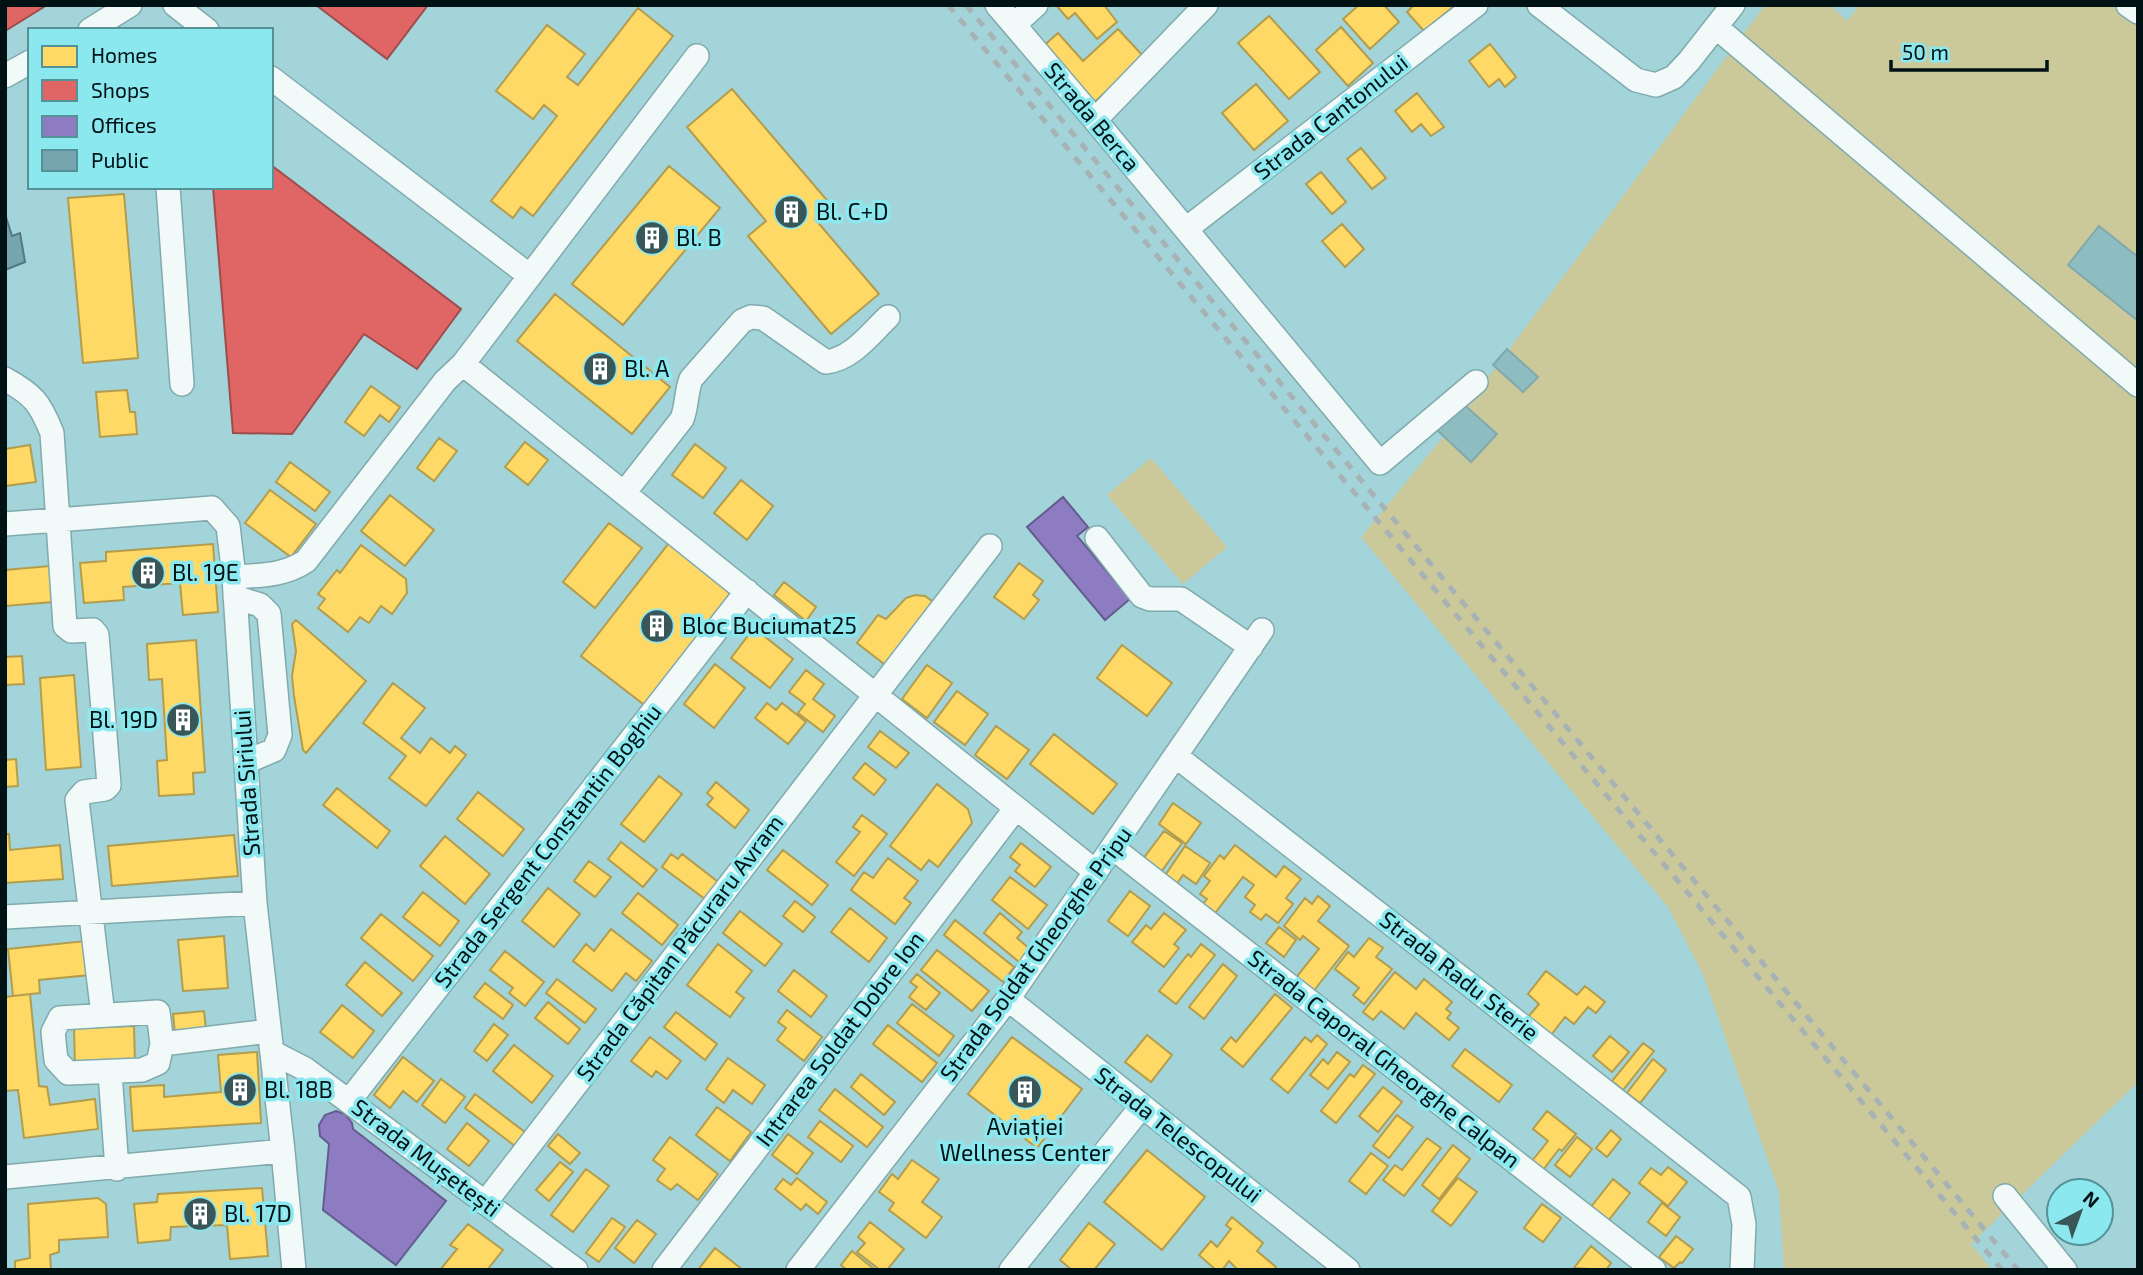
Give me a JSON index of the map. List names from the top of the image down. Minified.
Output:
{"streets":{"street":["Strada Berca","Strada Cantonului","Strada Siriului","Strada Sergent Constantin Boghiu","Strada Căpitan Păcuraru Avram","Strada Soldat Gheorghe Pripu","Strada Radu Sterie","Intrarea Soldat Dobre Ion","Strada Caporal Gheorghe Calpan","Strada Telescopului","Strada Mușetești"]},"crossings":[["Strada Berca","Strada Cantonului"],["Strada Siriului","Strada Mușetești"],["Strada Sergent Constantin Boghiu","Strada Mușetești"],["Strada Căpitan Păcuraru Avram","Strada Mușetești"],["Strada Soldat Gheorghe Pripu","Strada Radu Sterie"],["Strada Soldat Gheorghe Pripu","Strada Caporal Gheorghe Calpan"],["Strada Soldat Gheorghe Pripu","Strada Telescopului"]],"places":{"building":["Bl. C+D","Bl. B","Bl. A","Bl. 19E","Bloc Buciumat25","Bl. 19D","Bl. 18B","Aviației Wellness Center","Bl. 17D"]},"legend":["Homes","Shops","Offices","Public"],"scale_bar":"50 m","north":"top right"}
